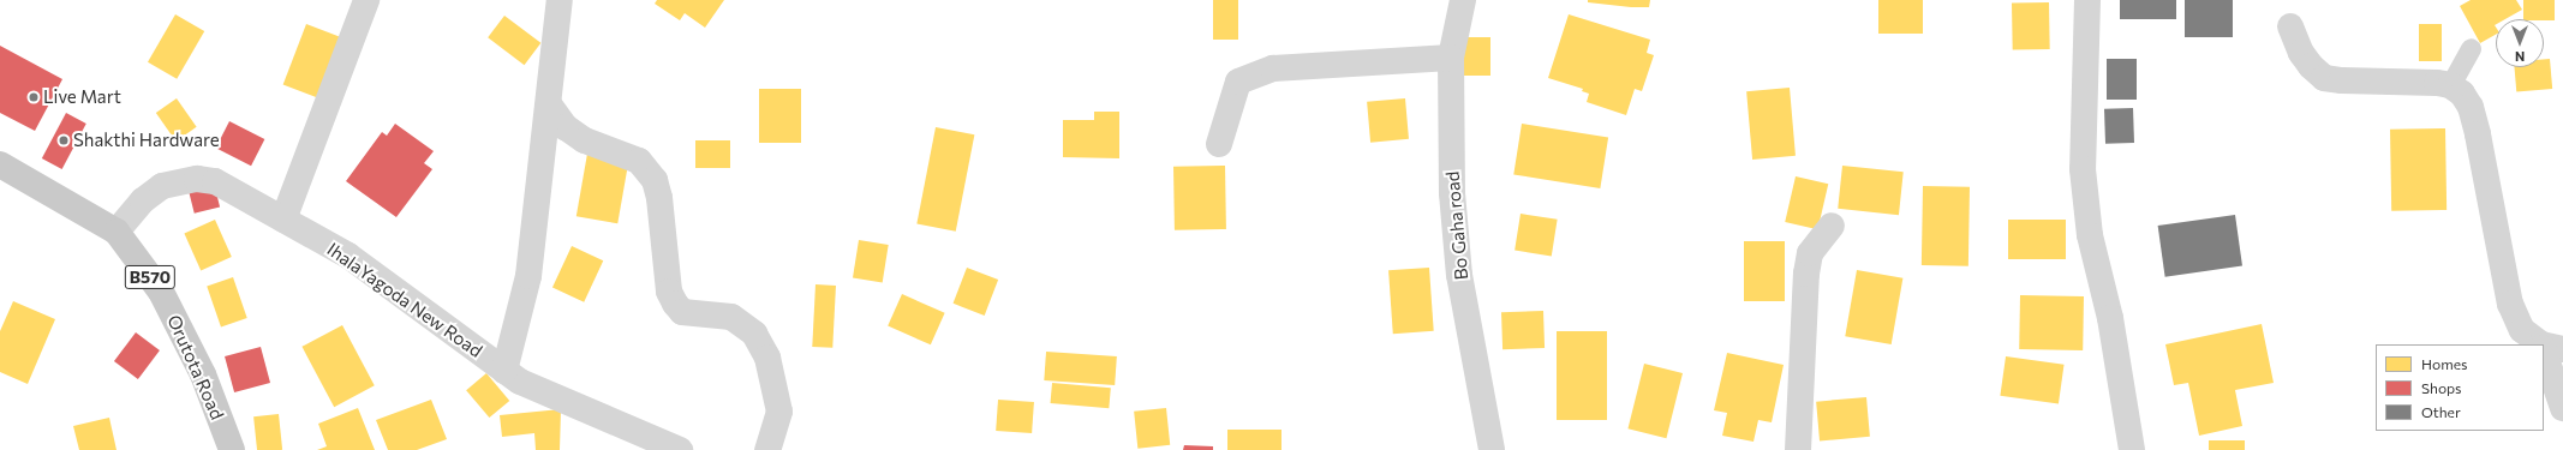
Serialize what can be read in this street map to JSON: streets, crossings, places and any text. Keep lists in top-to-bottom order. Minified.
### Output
{"streets":{"main road":["B570","Orutota Road"],"street":["Bo Gaha road","IhalaYagoda New Road"]},"crossings":[["IhalaYagoda New Road","Orutota Road"]],"places":["Live Mart","Shakthi Hardware"],"legend":["Homes","Shops","Other"],"north":"bottom"}
